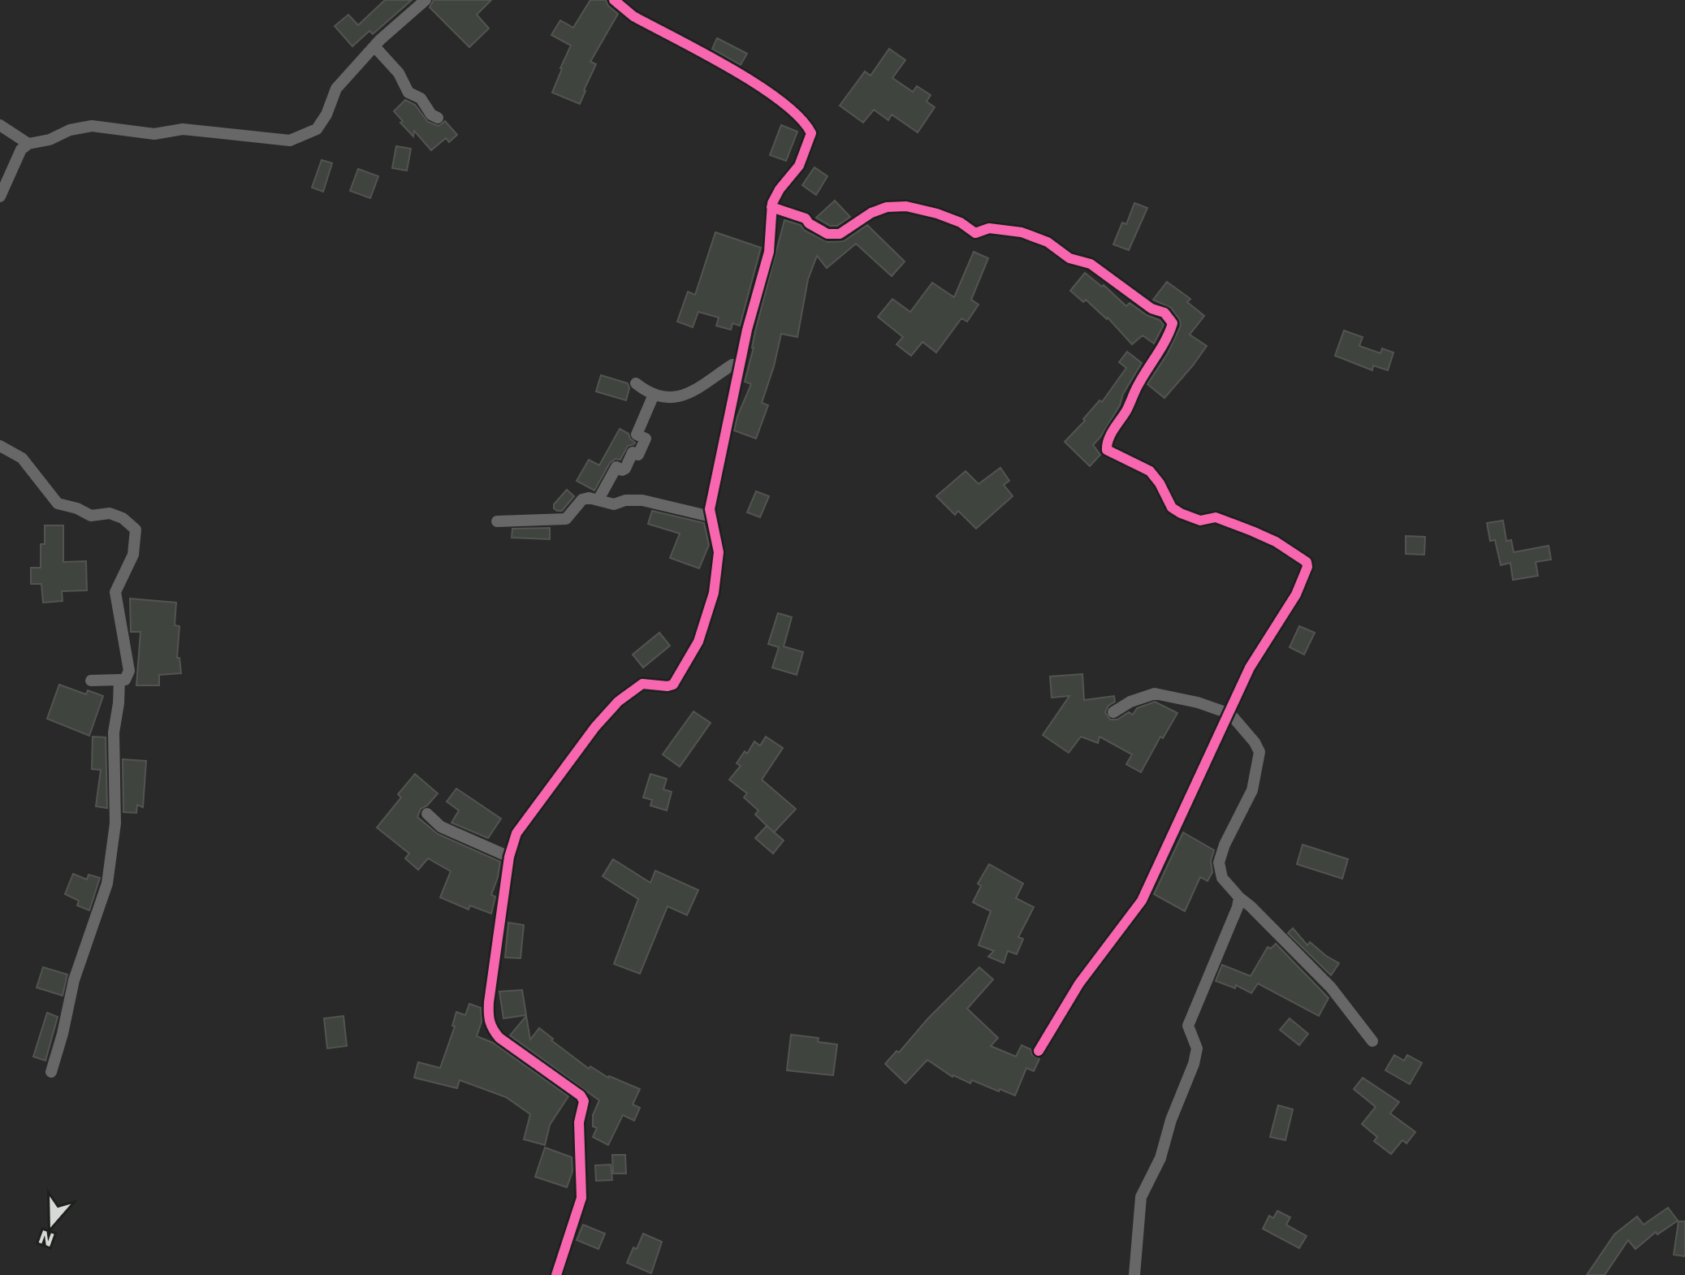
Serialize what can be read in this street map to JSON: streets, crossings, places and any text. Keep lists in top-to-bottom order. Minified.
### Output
{"north":"bottom"}
